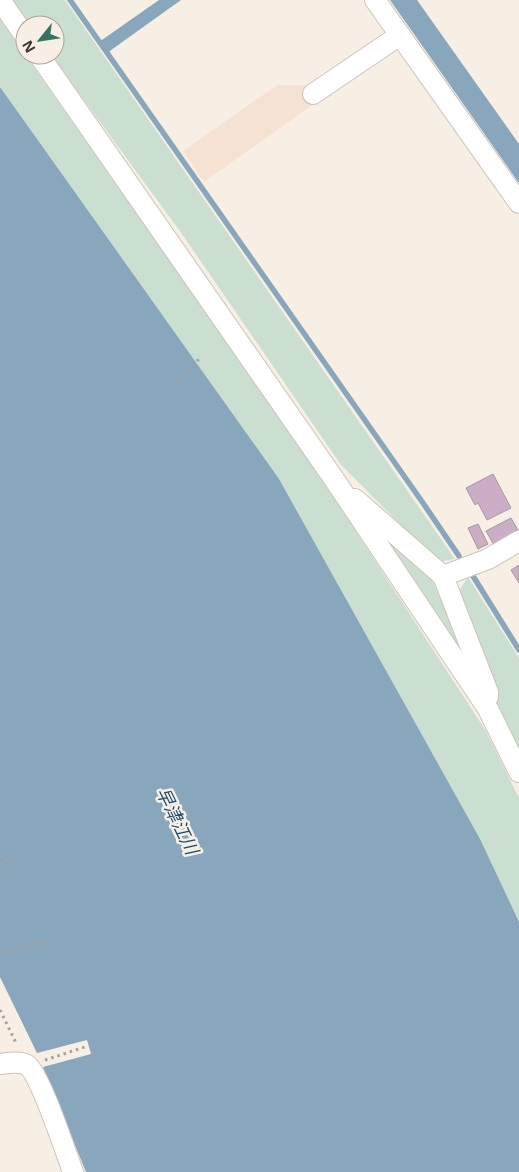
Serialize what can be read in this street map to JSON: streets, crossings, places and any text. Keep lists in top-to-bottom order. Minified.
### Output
{"water":["早津江川"],"north":"bottom left"}
